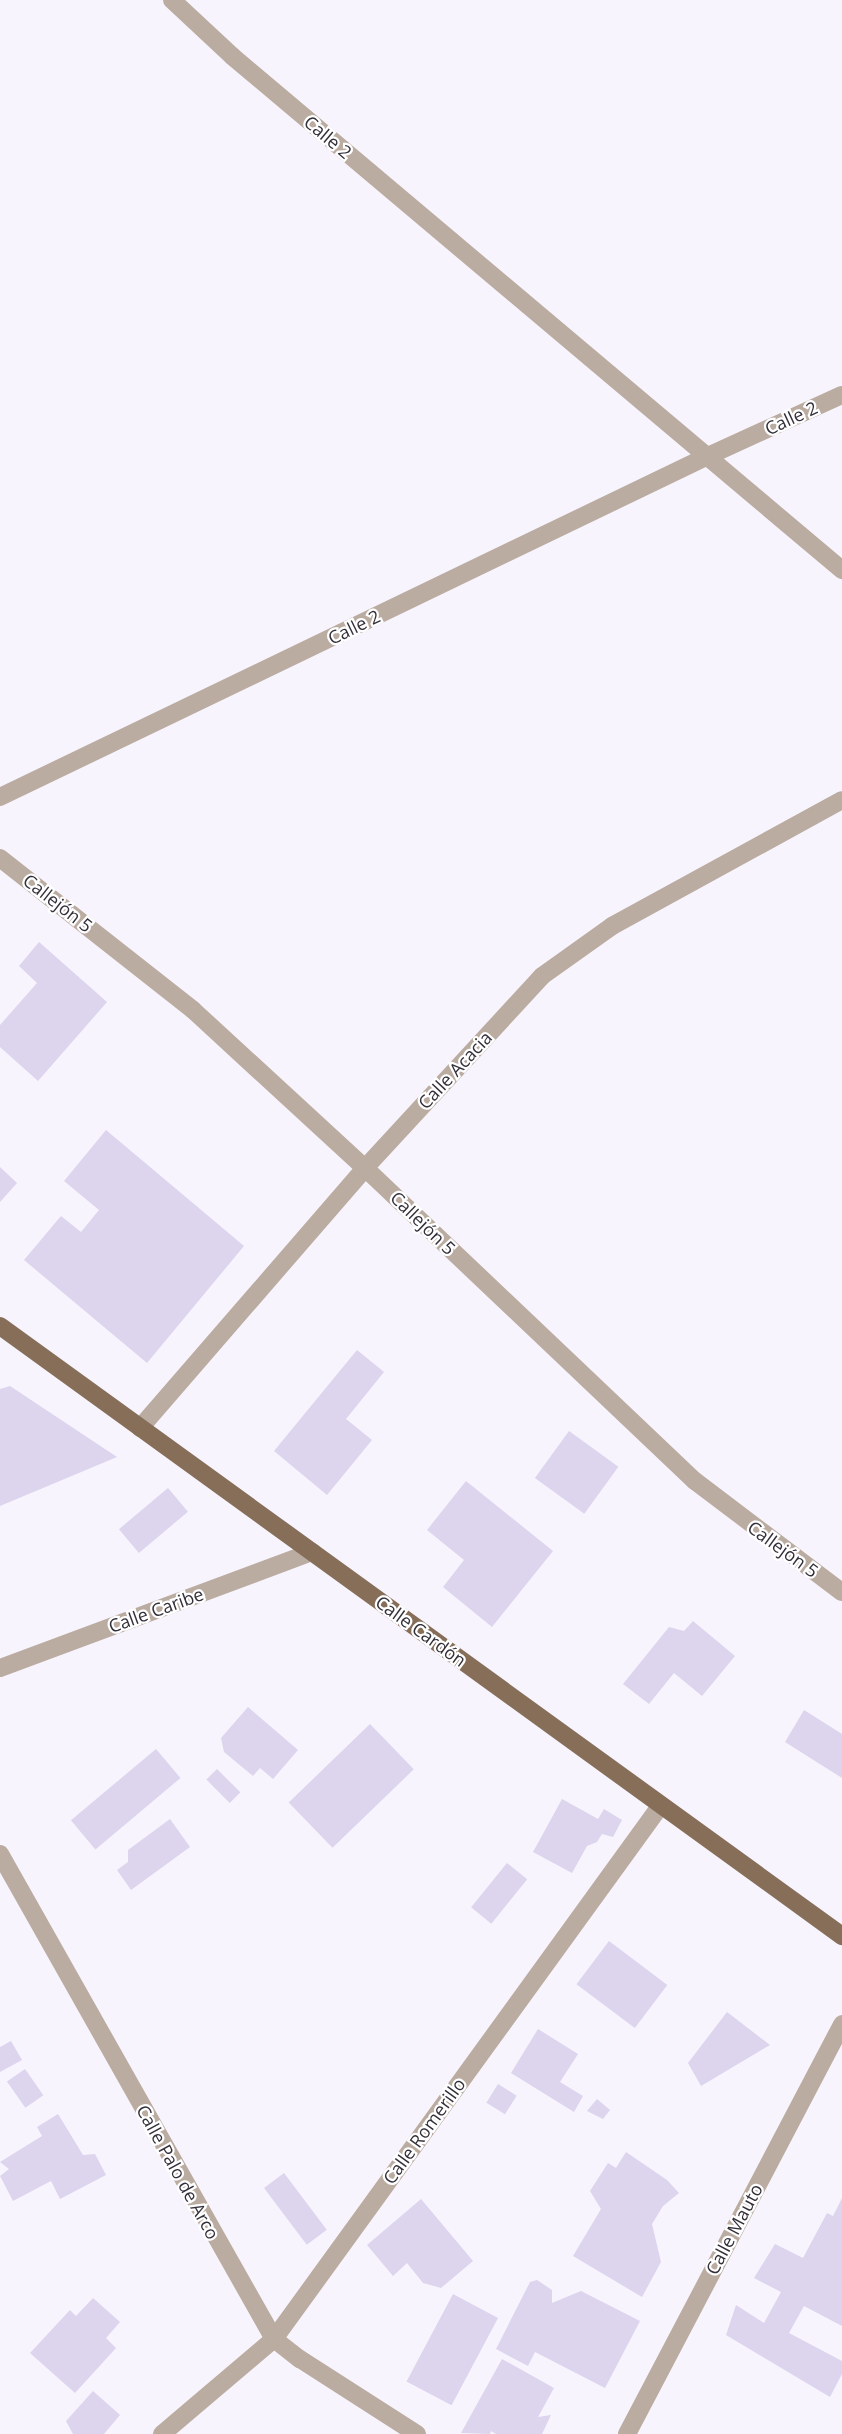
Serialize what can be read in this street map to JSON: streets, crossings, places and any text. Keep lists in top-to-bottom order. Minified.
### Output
{"streets":{"main road":["Calle Cardón"],"street":["Calle 2","Callejón 5","Calle Acacia","Calle Caribe","Calle Romerillo","Calle Palo de Arco","Calle Mauto"]},"crossings":[["Callejón 5","Calle Acacia"],["Calle Acacia","Calle Cardón"],["Calle Caribe","Calle Cardón"],["Calle Cardón","Calle Romerillo"],["Calle Romerillo","Calle Palo de Arco"]]}
